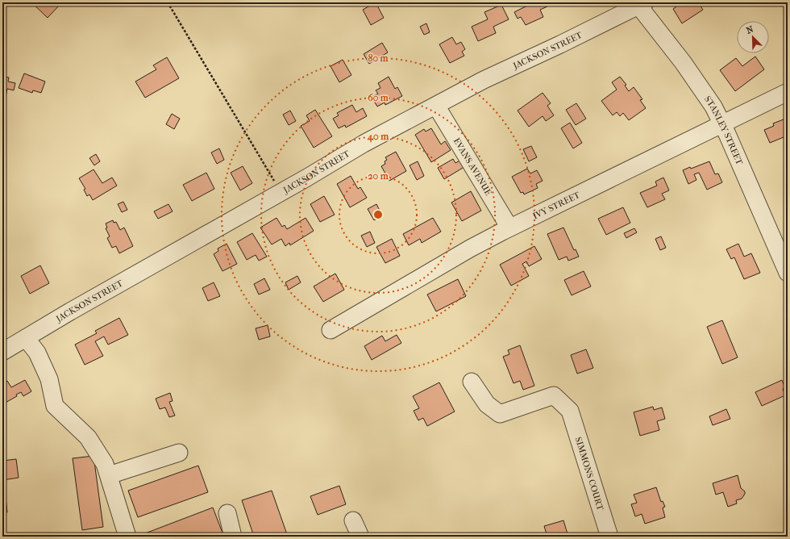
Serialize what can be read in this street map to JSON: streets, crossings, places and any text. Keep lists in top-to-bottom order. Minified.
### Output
{"streets":{"street":["JACKSON STREET","STANLEY STREET","EVANS AVENUE","IVY STREET","SIMMONS COURT"]},"crossings":[["JACKSON STREET","STANLEY STREET"],["JACKSON STREET","EVANS AVENUE"],["STANLEY STREET","IVY STREET"],["EVANS AVENUE","IVY STREET"]],"north":"top left","rings":["80 m","60 m","40 m","20 m"]}
